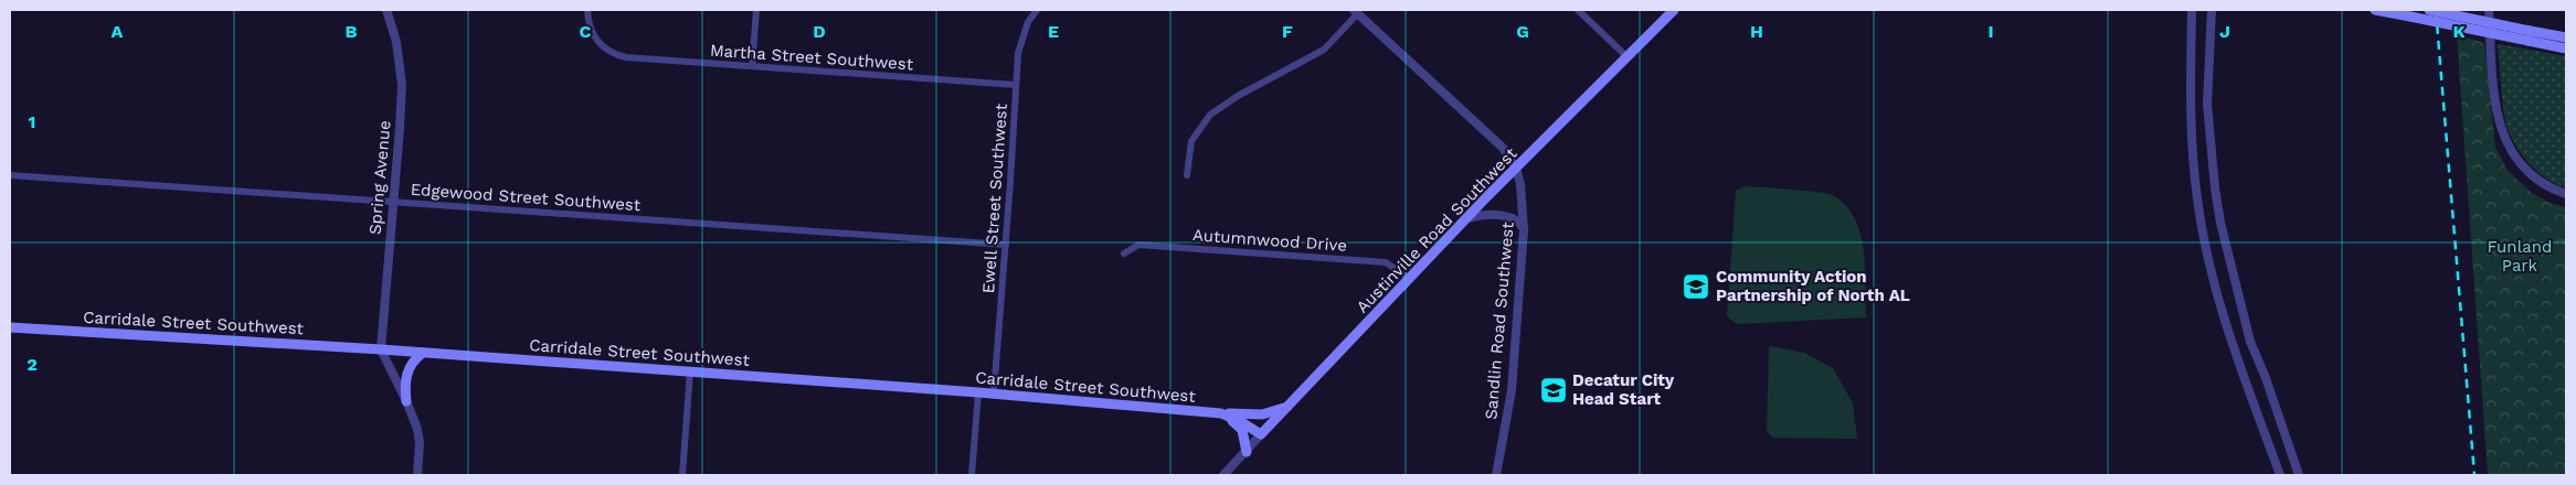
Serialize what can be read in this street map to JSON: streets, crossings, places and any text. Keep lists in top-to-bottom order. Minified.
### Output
{"streets":{"main road":["Austinville Road Southwest","Carridale Street Southwest"],"street":["Martha Street Southwest","Spring Avenue","Edgewood Street Southwest","Ewell Street Southwest","Autumnwood Drive","Sandlin Road Southwest"]},"crossings":[["Martha Street Southwest","Ewell Street Southwest"],["Spring Avenue","Edgewood Street Southwest"],["Spring Avenue","Carridale Street Southwest"],["Edgewood Street Southwest","Ewell Street Southwest"],["Ewell Street Southwest","Carridale Street Southwest"],["Austinville Road Southwest","Autumnwood Drive"],["Austinville Road Southwest","Sandlin Road Southwest"],["Austinville Road Southwest","Carridale Street Southwest"]],"parks":["Funland Park"],"places":{"school or university":["Community Action Partnership of North AL","Decatur City Head Start"]},"grid":{"columns":["A","B","C","D","E","F","G","H","I","J","K"],"rows":["1","2"]}}
